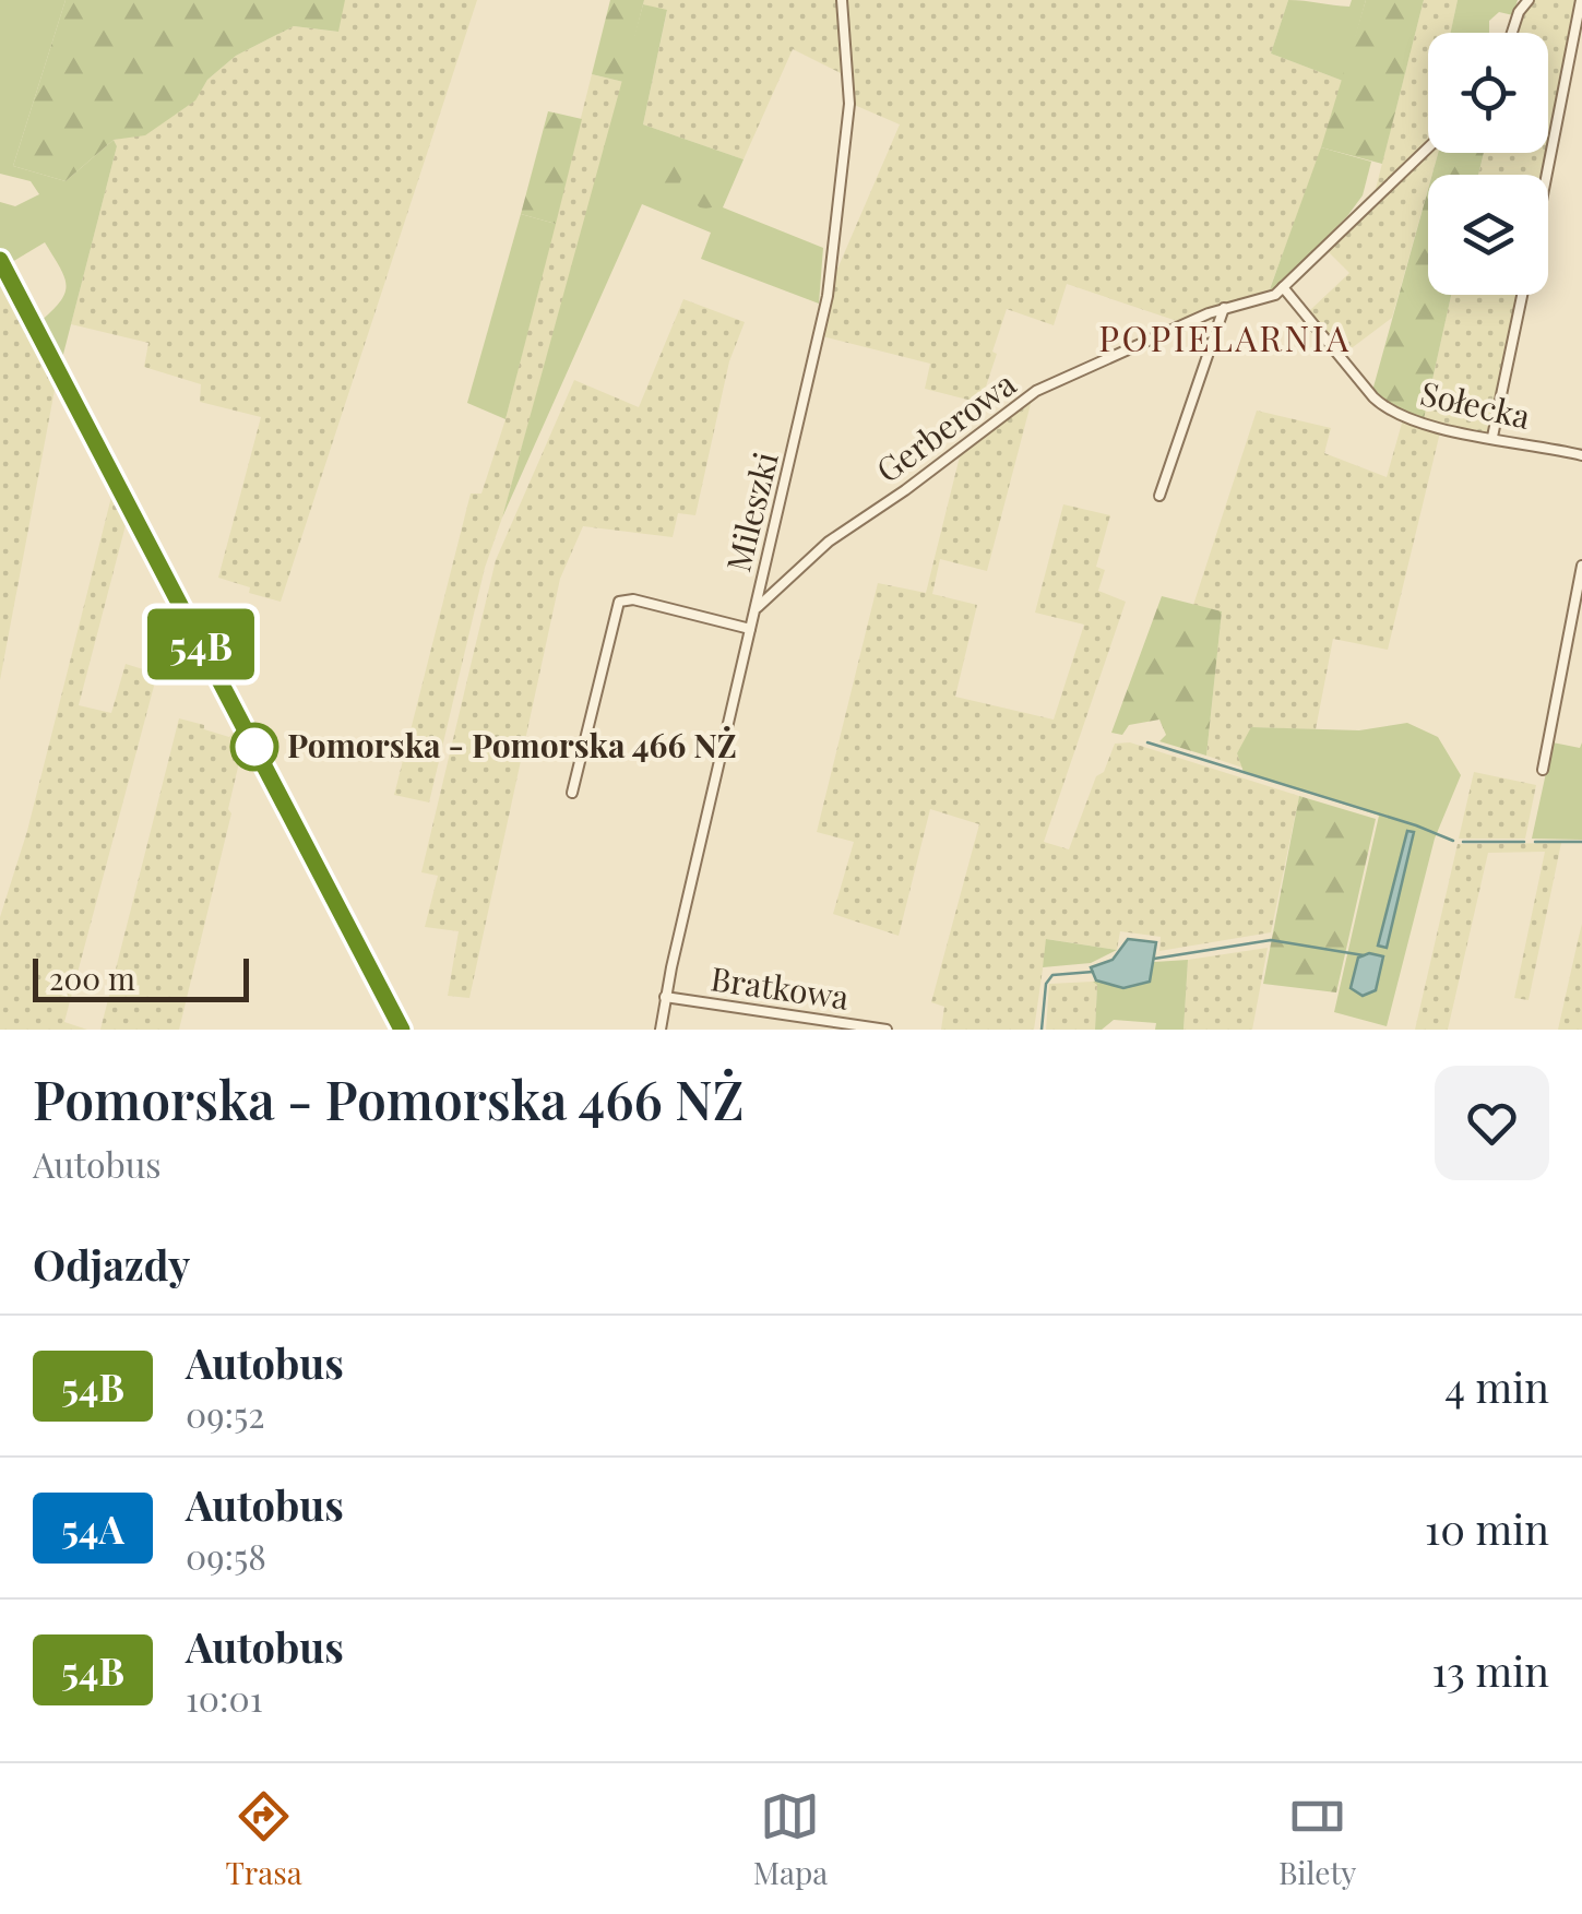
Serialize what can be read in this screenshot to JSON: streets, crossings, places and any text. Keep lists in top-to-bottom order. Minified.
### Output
{"streets":{"street":["Sołecka","Gerberowa","Mileszki","Bratkowa"]},"crossings":[["Sołecka","Gerberowa"],["Gerberowa","Mileszki"],["Mileszki","Bratkowa"]],"districts":["POPIELARNIA"],"places":["Pomorska - Pomorska 466 NŻ"],"lines":["bus line 54B"],"scale_bar":"200 m","page":{"on_map":"54B","scale":"200 m","heading":[["Pomorska - Pomorska 466 NŻ","Autobus"],"Odjazdy"],"list":[{"mark":"54B","name":"Autobus","note":"09:52","value":"4 min"},{"mark":"54A","name":"Autobus","note":"09:58","value":"10 min"},{"mark":"54B","name":"Autobus","note":"10:01","value":"13 min"}],"tabs":["Trasa","Mapa","Bilety"]}}
